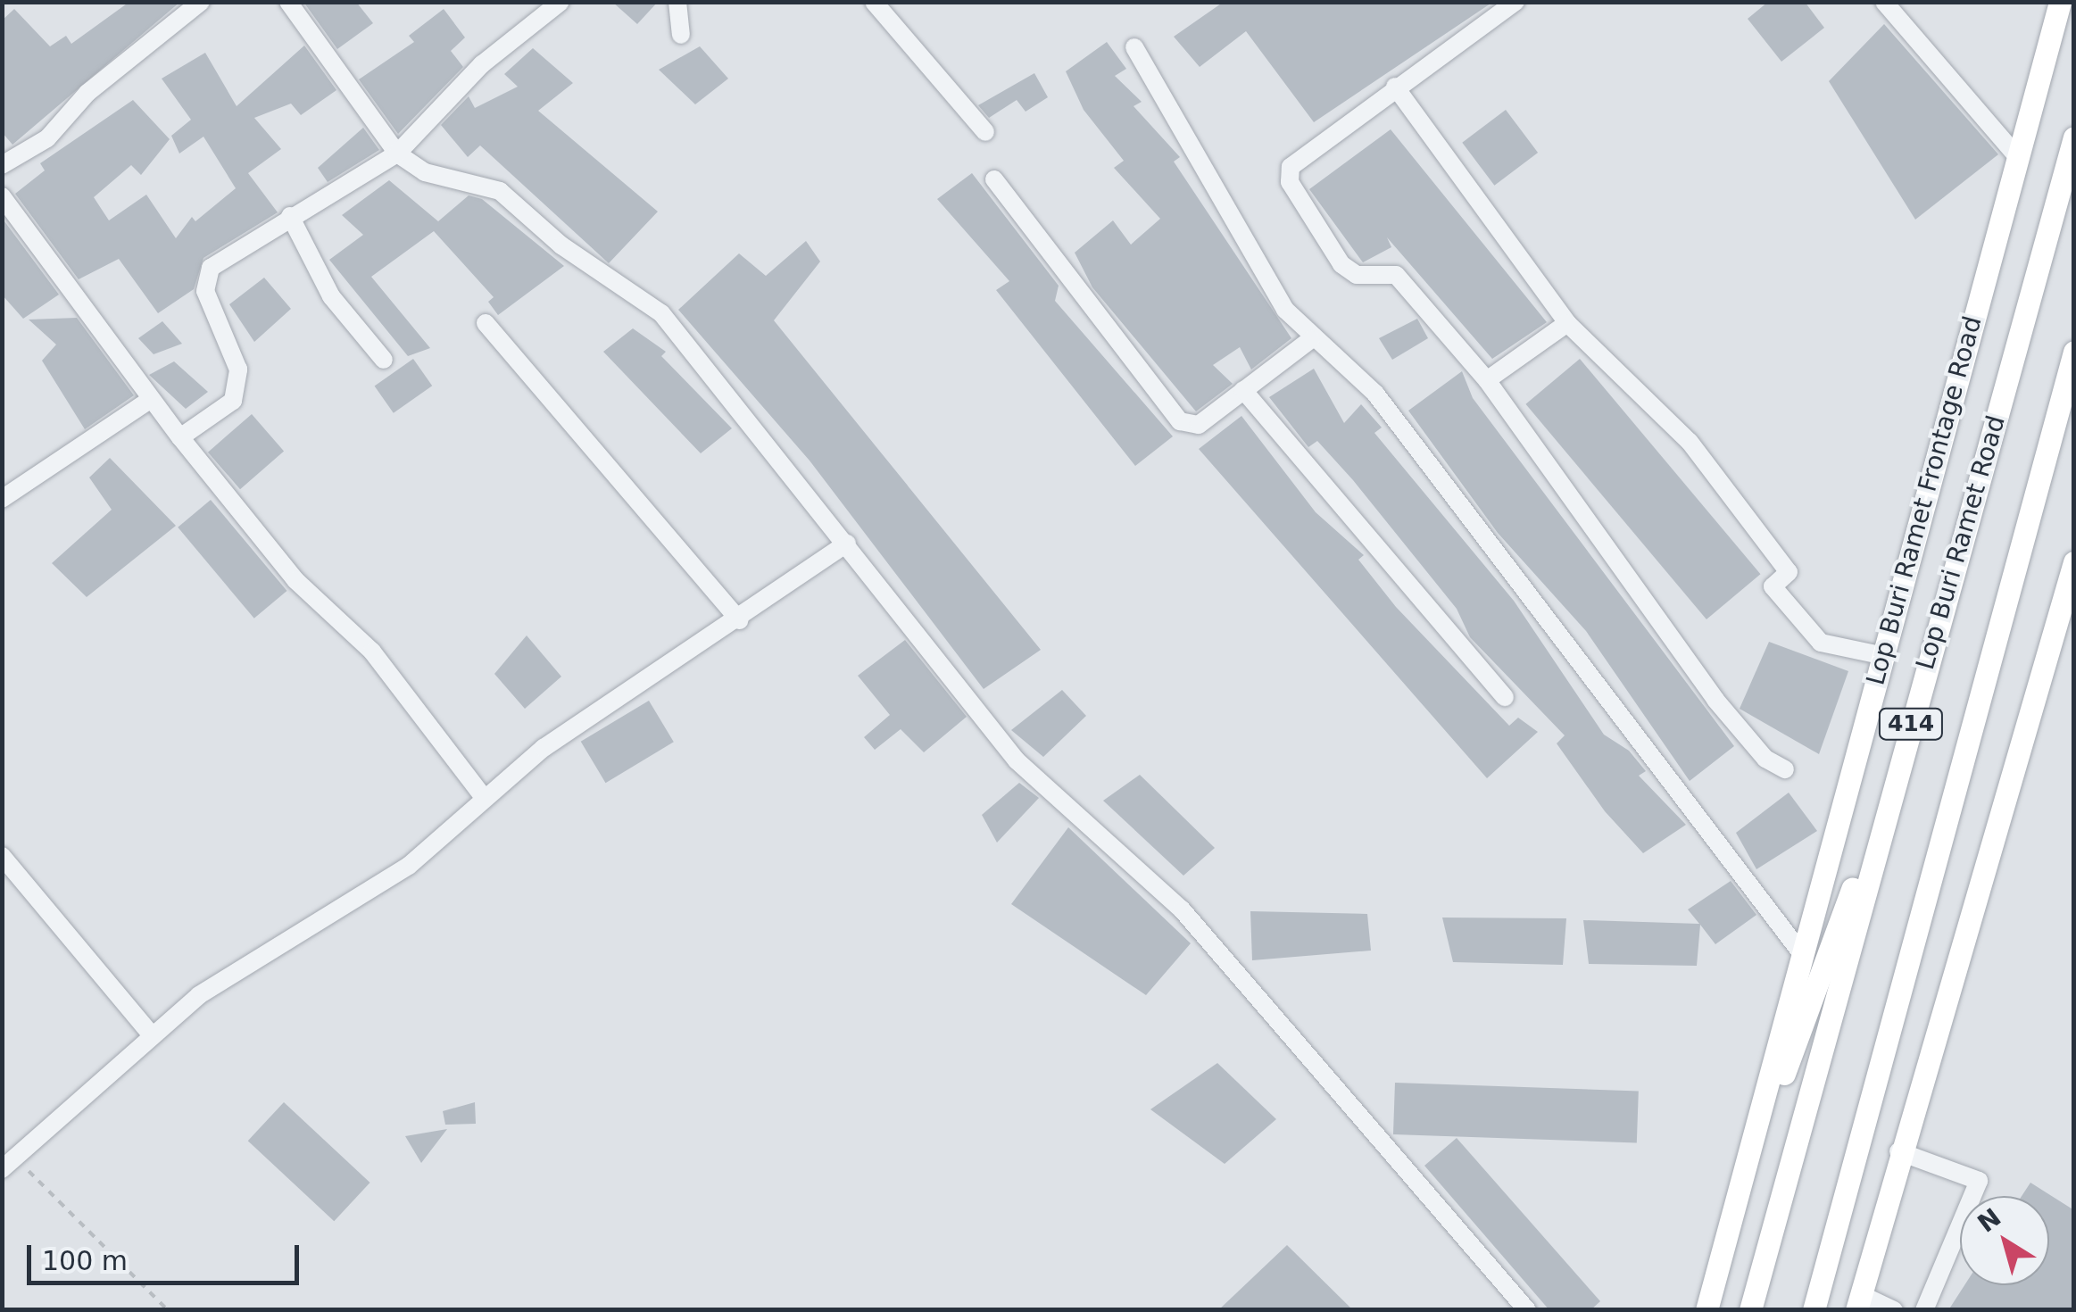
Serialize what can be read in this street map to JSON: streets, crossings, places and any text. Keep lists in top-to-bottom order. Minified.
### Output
{"streets":{"main road":["Lop Buri Ramet Frontage Road","Lop Buri Ramet Road","414"]},"scale_bar":"100 m","north":"top left"}
